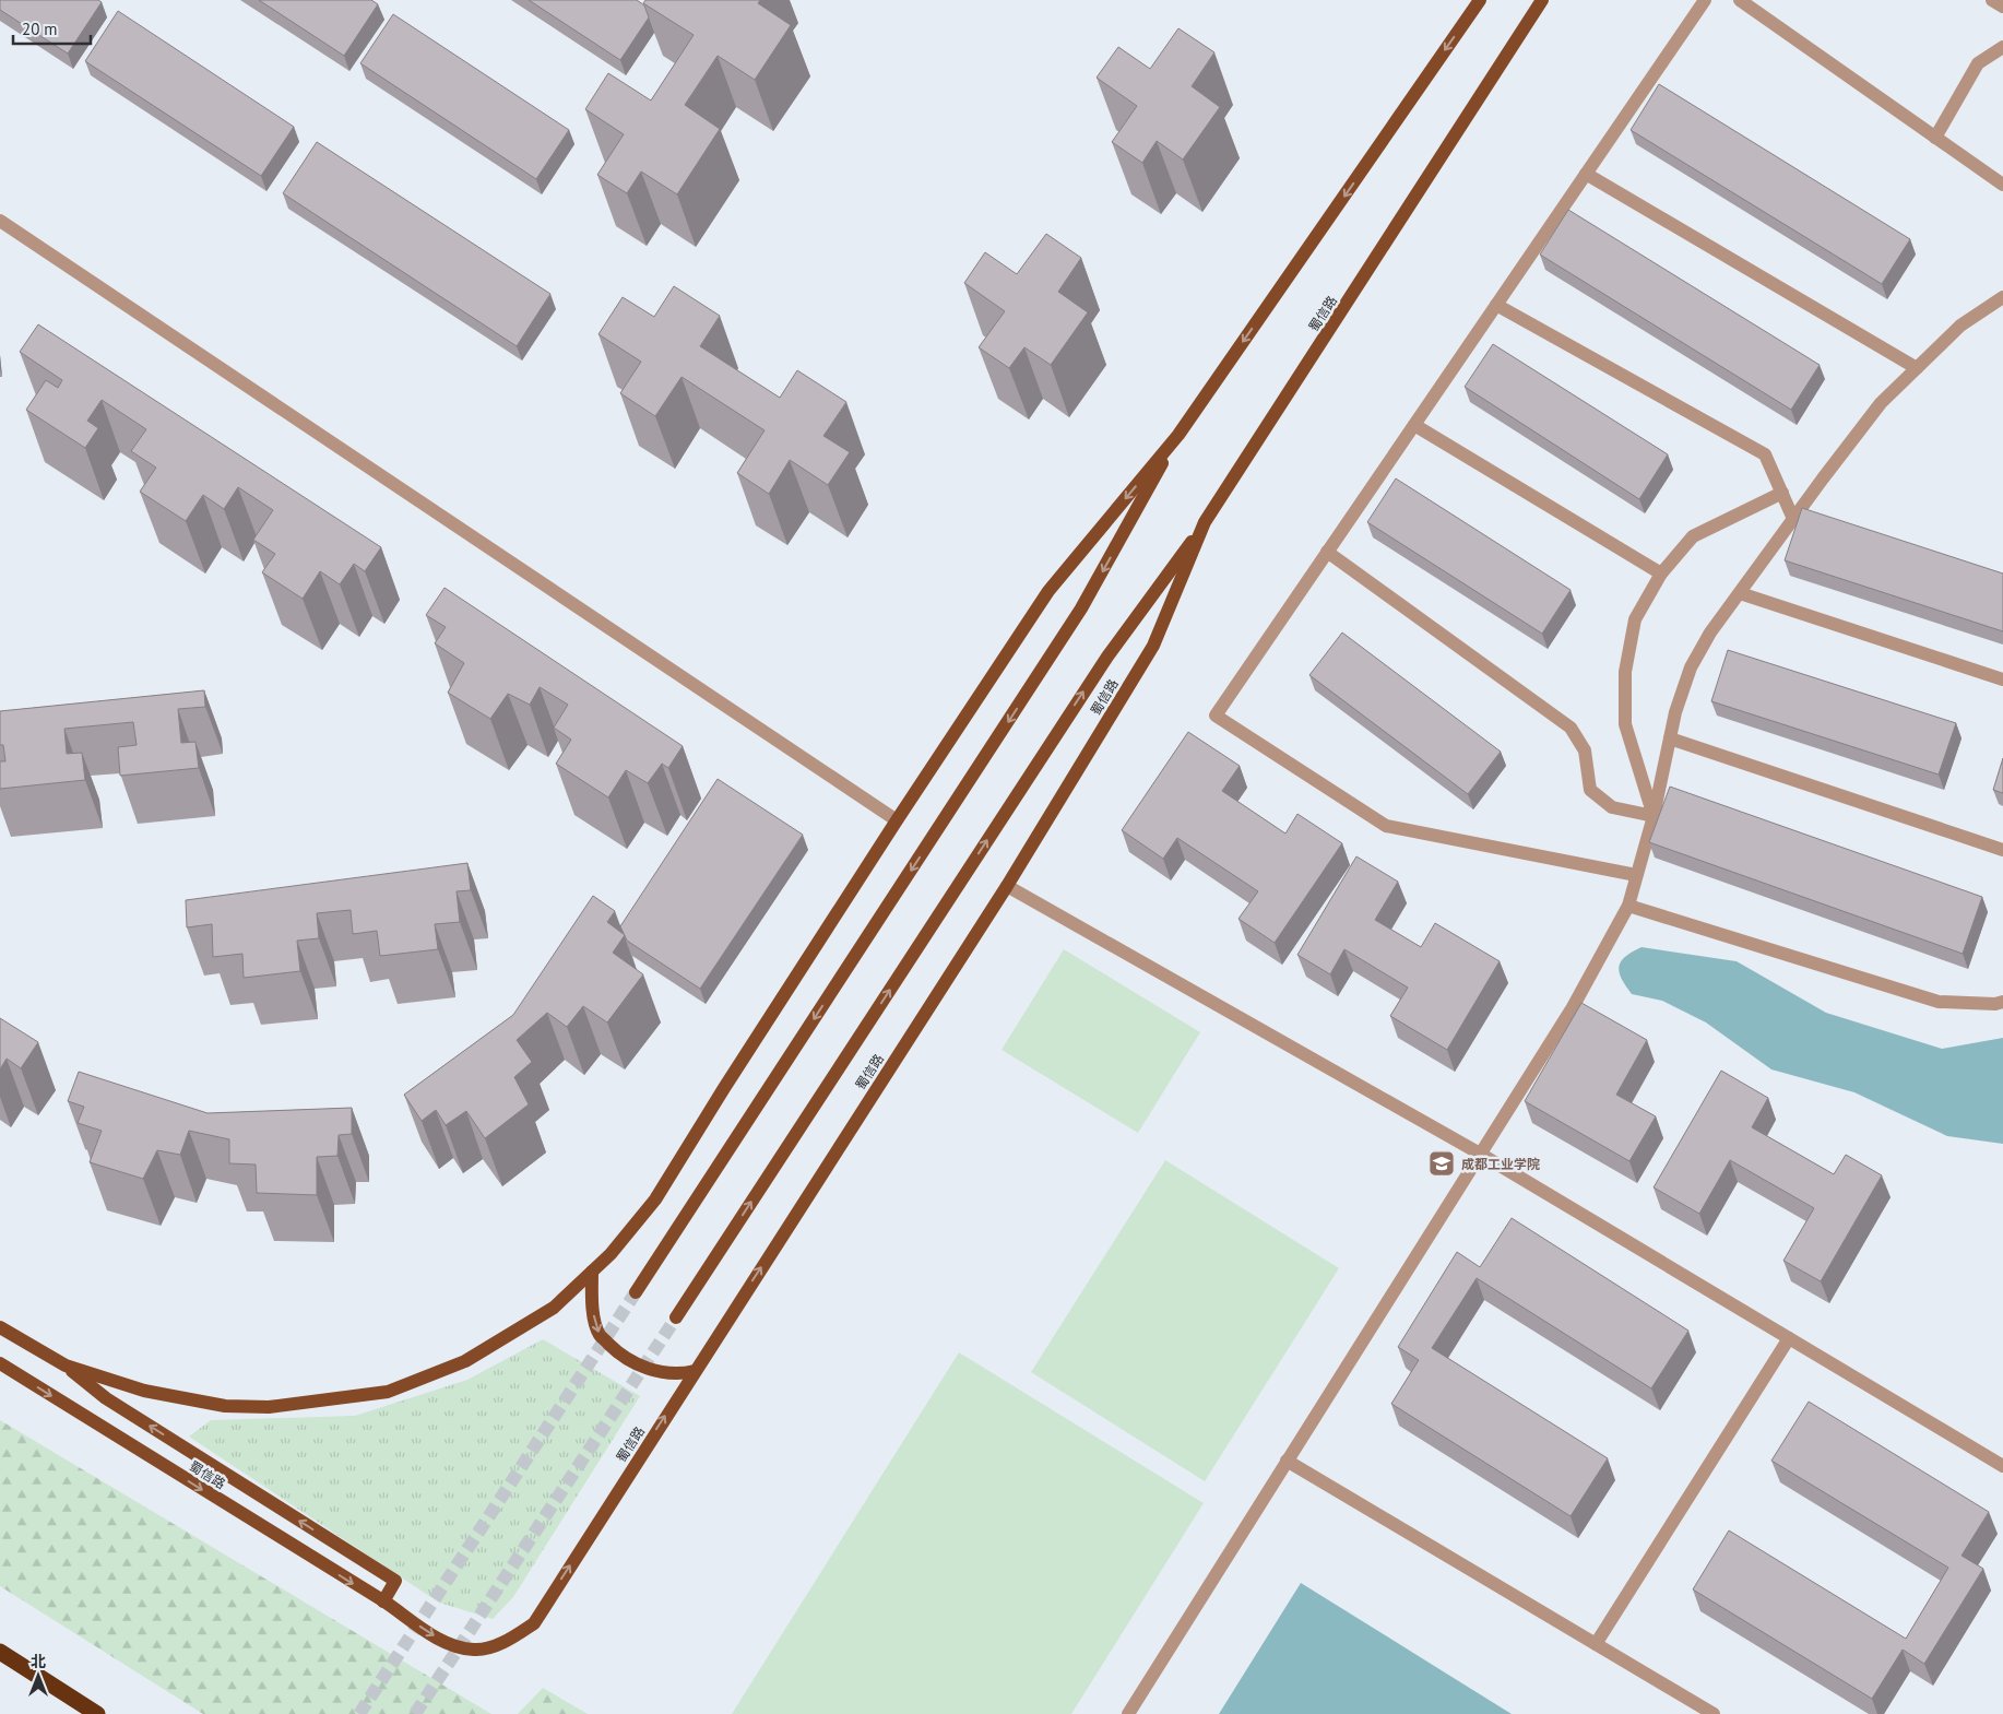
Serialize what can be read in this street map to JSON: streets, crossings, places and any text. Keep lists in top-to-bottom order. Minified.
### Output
{"streets":{"main road":["蜀信路"]},"places":{"school or university":["成都工业学院"]},"scale_bar":"20 m","north":"top"}
